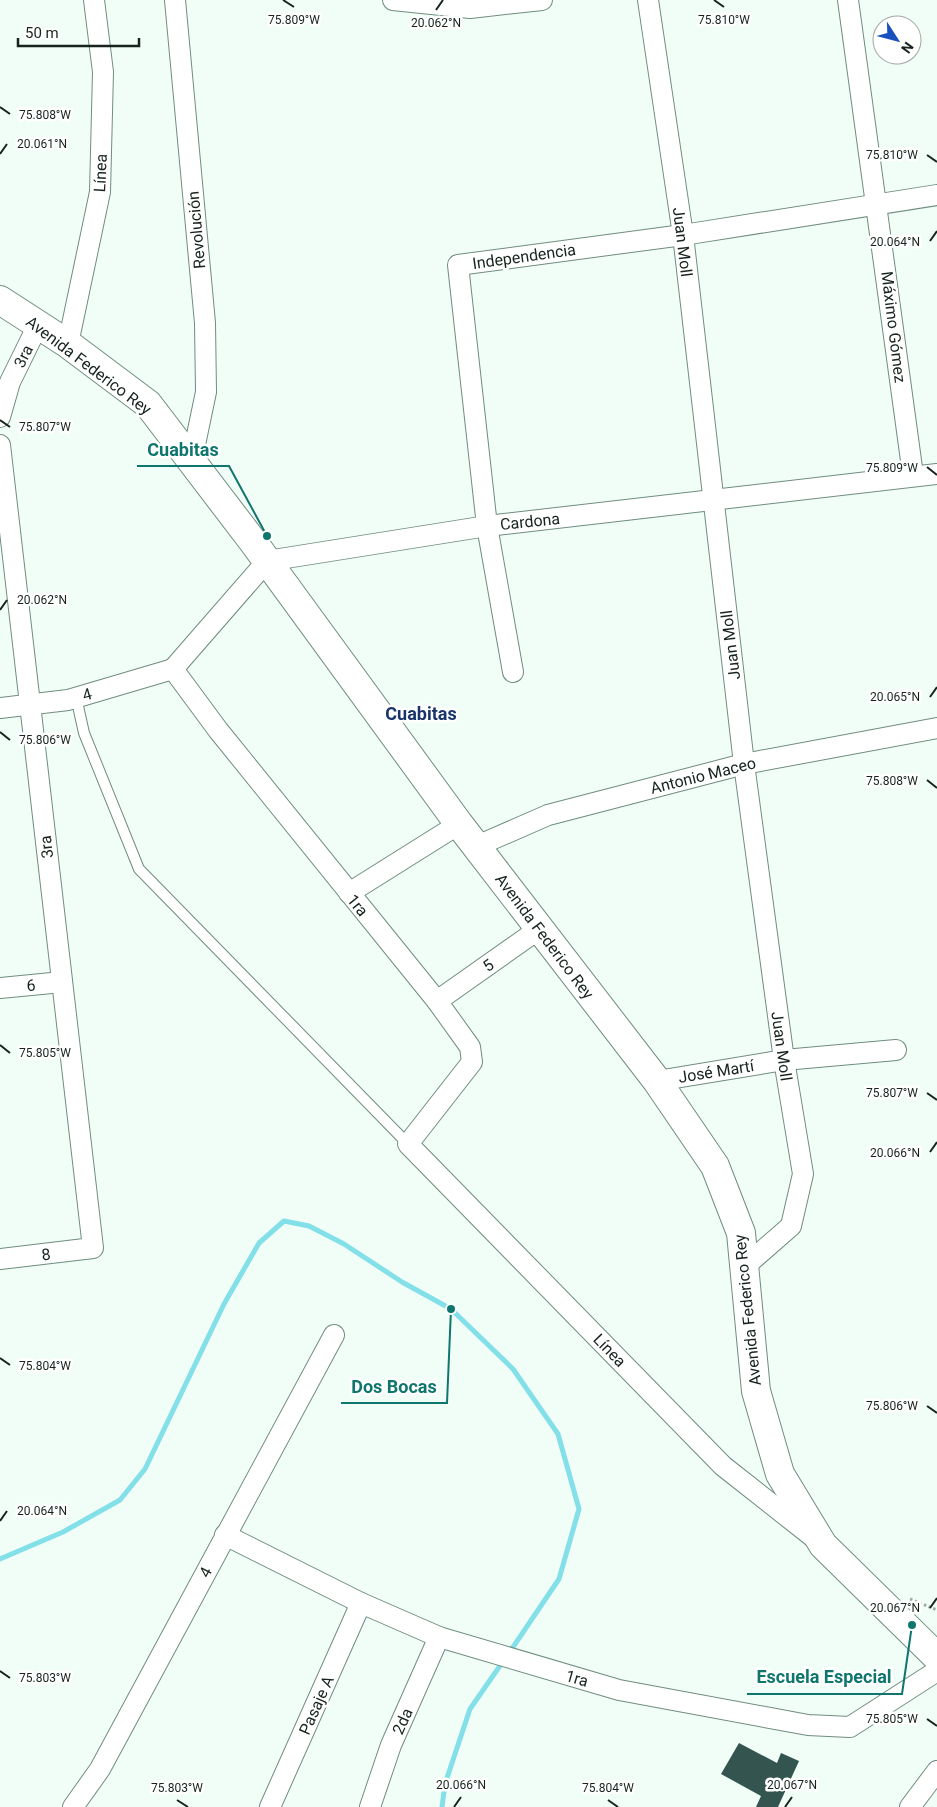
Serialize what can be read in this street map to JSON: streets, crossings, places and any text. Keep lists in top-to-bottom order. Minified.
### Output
{"streets":{"main road":["Avenida Federico Rey"],"street":["Línea","Revolución","Juan Moll","Independencia","Máximo Gómez","3ra","Cardona","4","Antonio Maceo","1ra","5","6","José Martí","8","Pasaje A","2da"]},"crossings":[["Línea","Avenida Federico Rey"],["Línea","1ra"],["Revolución","Avenida Federico Rey"],["Juan Moll","Independencia"],["Juan Moll","Avenida Federico Rey"],["Juan Moll","Cardona"],["Juan Moll","Antonio Maceo"],["Juan Moll","José Martí"],["Independencia","Máximo Gómez"],["Independencia","Cardona"],["Máximo Gómez","Cardona"],["3ra","Avenida Federico Rey"],["3ra","4"],["3ra","6"],["3ra","8"],["Avenida Federico Rey","Cardona"],["Avenida Federico Rey","Antonio Maceo"],["Avenida Federico Rey","5"],["Avenida Federico Rey","José Martí"],["4","1ra"],["1ra","5"],["1ra","Pasaje A"],["1ra","2da"]],"districts":["Cuabitas"],"places":["Cuabitas","Dos Bocas","Escuela Especial"],"scale_bar":"50 m","north":"bottom right","coordinates":["75.810°W","75.809°W","20.062°N","75.808°W","20.061°N","20.064°N","75.807°W","20.065°N","75.806°W","75.805°W","20.066°N","75.804°W","20.067°N","75.803°W"]}
